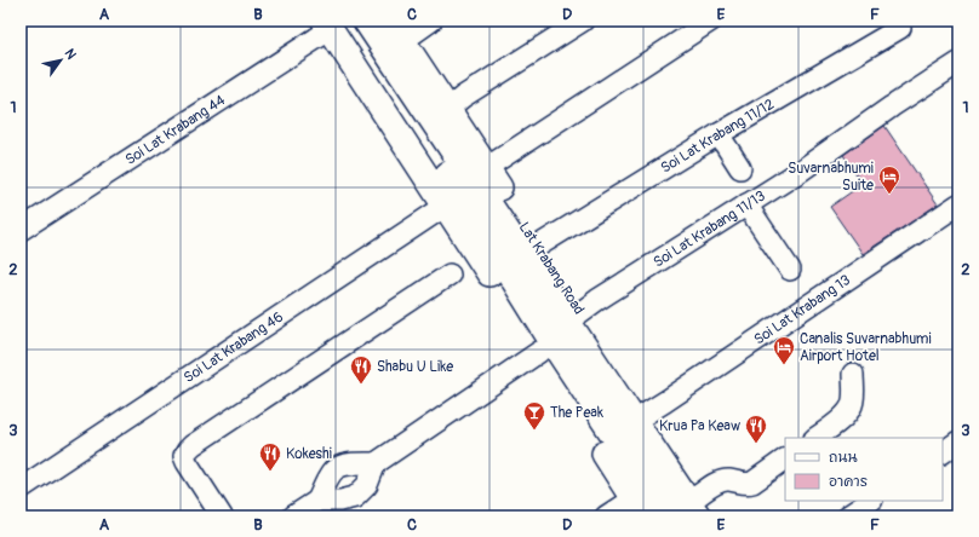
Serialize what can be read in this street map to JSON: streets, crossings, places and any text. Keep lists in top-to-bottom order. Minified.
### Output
{"streets":{"main road":["Lat Krabang Road"],"street":["Soi Lat Krabang 44","Soi Lat Krabang 11/12","Soi Lat Krabang 11/13","Soi Lat Krabang 13","Soi Lat Krabang 46"]},"crossings":[["Soi Lat Krabang 11/12","Lat Krabang Road"],["Soi Lat Krabang 11/13","Lat Krabang Road"],["Lat Krabang Road","Soi Lat Krabang 13"]],"places":{"hotel":["Suvarnabhumi Suite","Canalis Suvarnabhumi Airport Hotel"],"restaurant":["Shabu U Like","Krua Pa Keaw","Kokeshi"],"bar":["The Peak"]},"legend":["ถนน","อาคาร"],"north":"top right","grid":{"columns":["A","B","C","D","E","F"],"rows":["1","2","3"]}}
